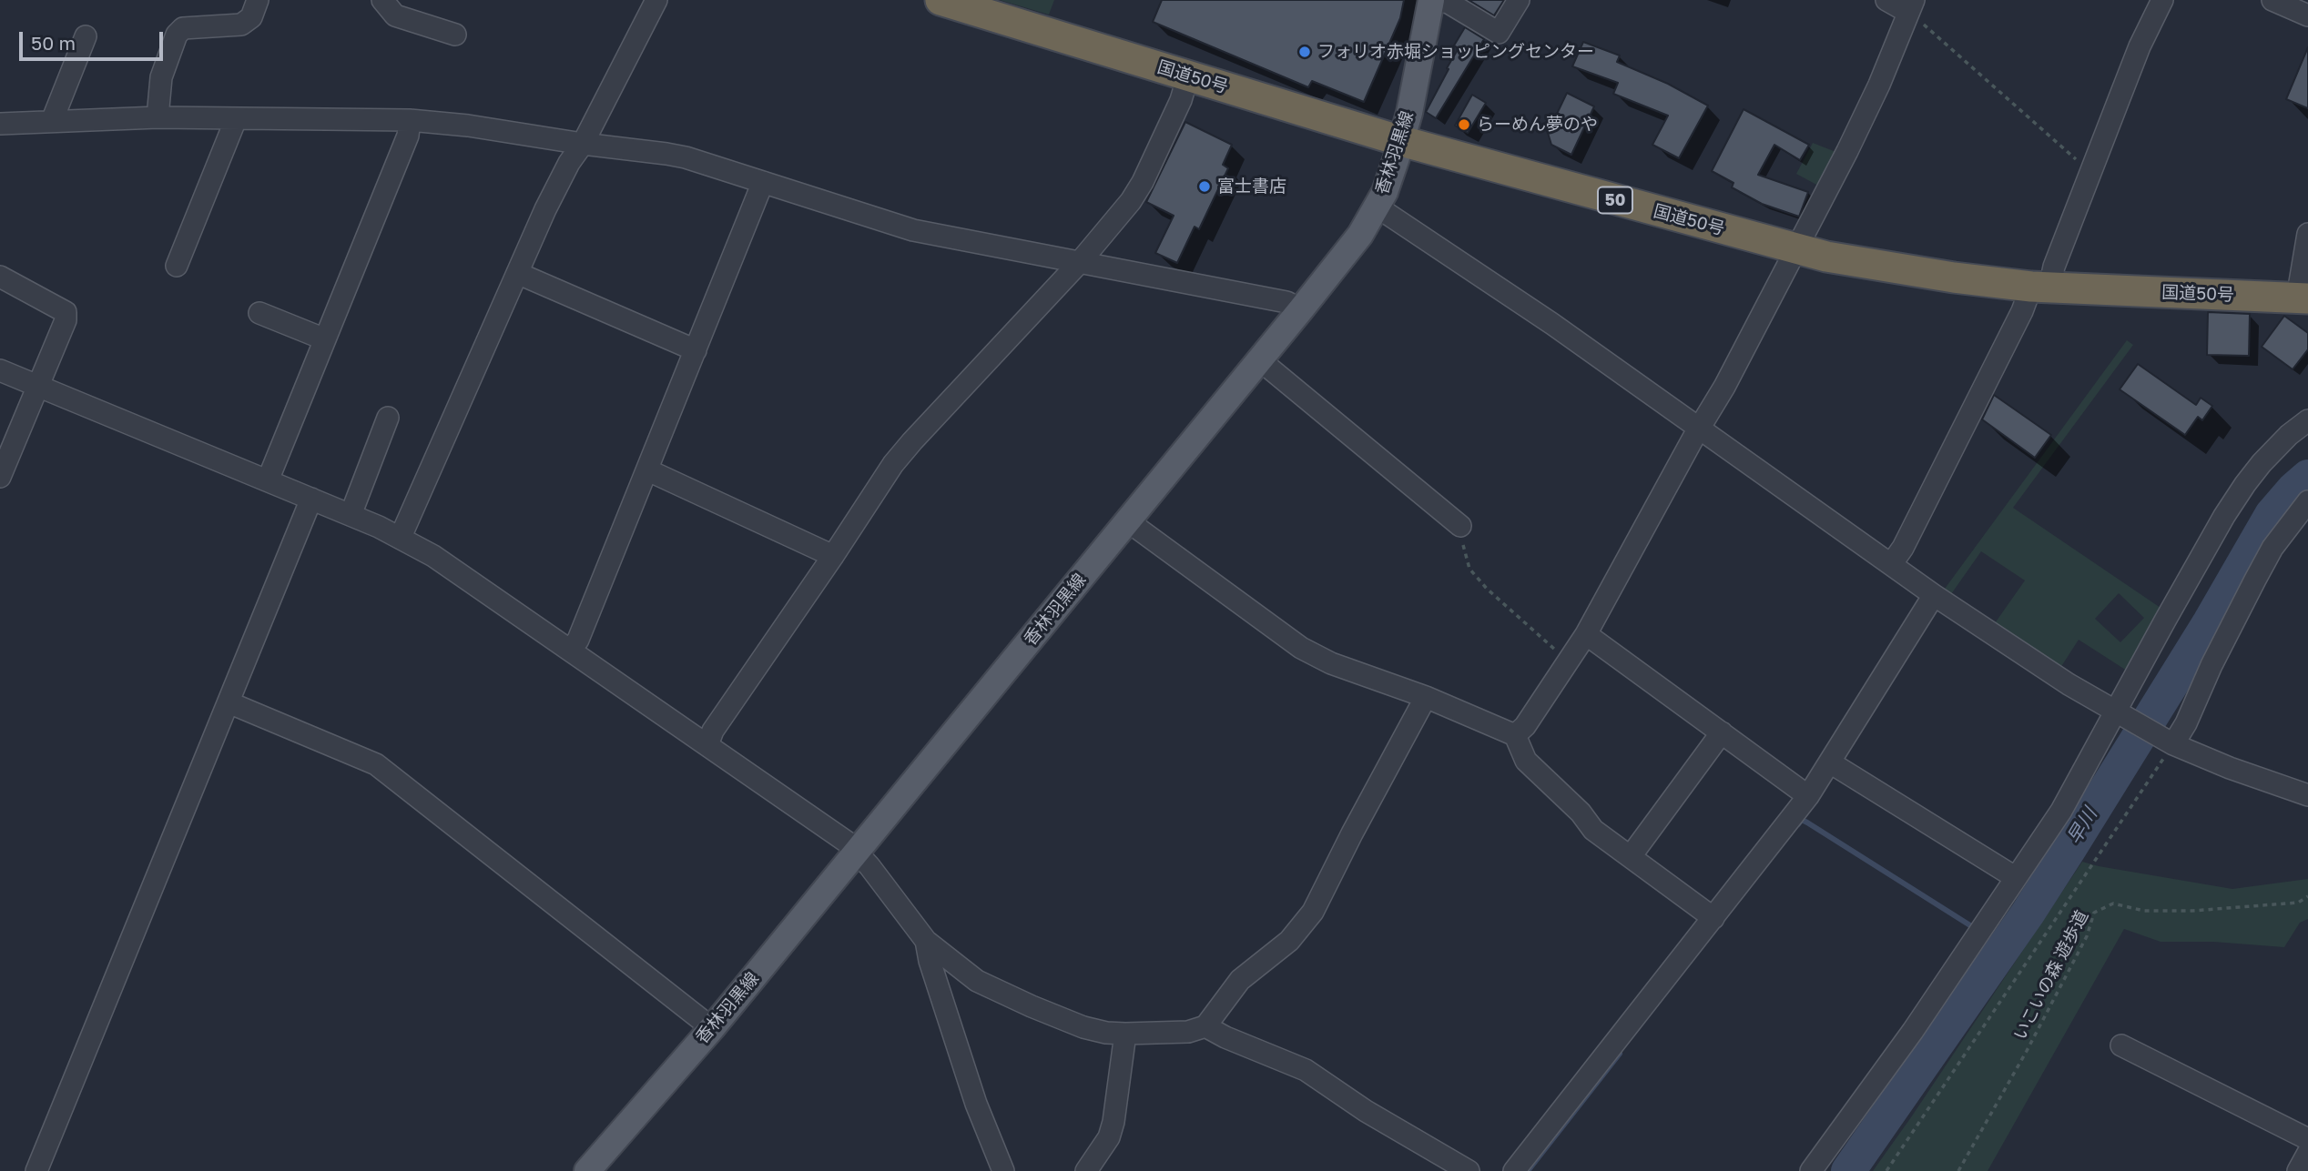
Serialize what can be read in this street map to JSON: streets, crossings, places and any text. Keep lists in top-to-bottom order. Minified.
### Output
{"streets":{"highway":["国道50号","50"],"main road":["香林羽黒線"],"path":["いこいの森 遊歩道"]},"crossings":[["国道50号","香林羽黒線"]],"water":["早川"],"places":["フォリオ赤堀ショッピングセンター","らーめん夢のや","富士書店"],"scale_bar":"50 m"}
